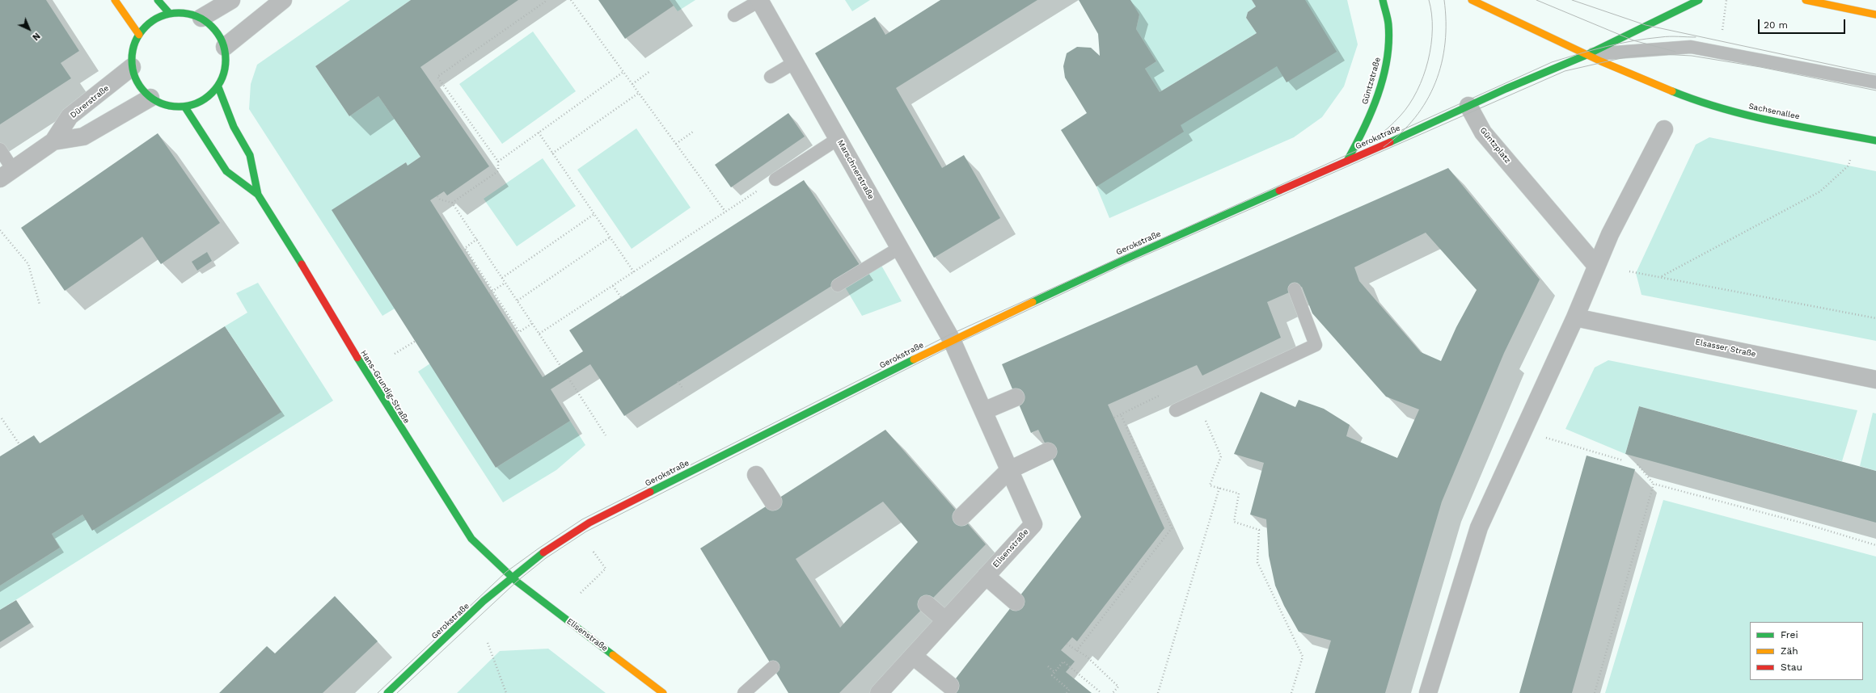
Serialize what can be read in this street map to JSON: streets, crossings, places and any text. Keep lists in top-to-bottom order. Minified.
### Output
{"streets":{"street":["Güntzstraße","Dürerstraße","Sachsenallee","Gerokstraße","Güntzplatz","Marschnerstraße","Elsasser Straße","Hans-Grundig-Straße","Elisenstraße"]},"crossings":[["Güntzstraße","Gerokstraße"],["Dürerstraße","Hans-Grundig-Straße"],["Gerokstraße","Güntzplatz"],["Gerokstraße","Marschnerstraße"],["Gerokstraße","Hans-Grundig-Straße"],["Gerokstraße","Elisenstraße"],["Marschnerstraße","Elisenstraße"],["Hans-Grundig-Straße","Elisenstraße"]],"legend":["Frei","Zäh","Stau"],"scale_bar":"20 m","north":"bottom right"}
